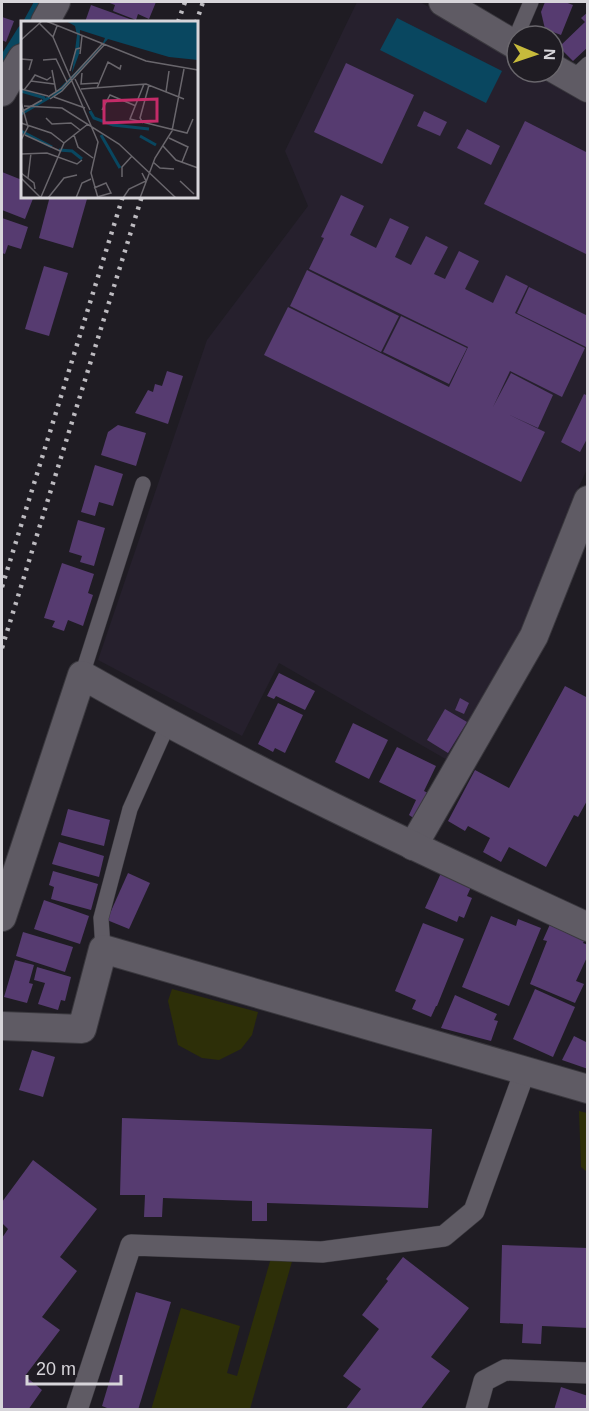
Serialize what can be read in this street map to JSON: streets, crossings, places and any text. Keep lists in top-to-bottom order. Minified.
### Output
{"scale_bar":"20 m","north":"right"}
